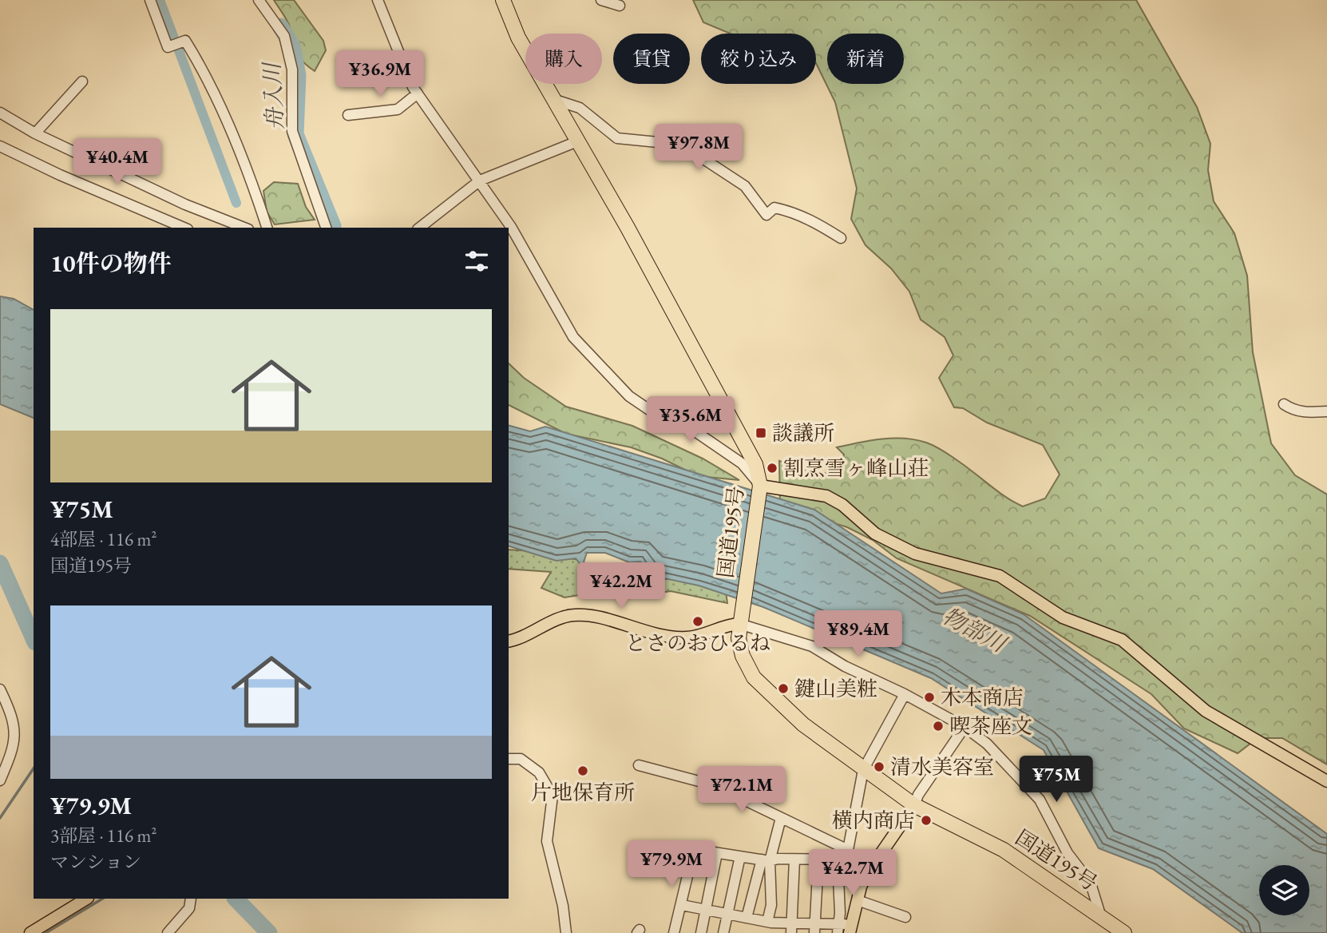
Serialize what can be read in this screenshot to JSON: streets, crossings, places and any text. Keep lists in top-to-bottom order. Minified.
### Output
{"streets":{"highway":["国道195号"]},"water":["舟入川","物部川"],"places":{"transit":["談議所"],"other":["割烹雪ヶ峰山荘","とさのおひるね","鍵山美粧","木本商店","喫茶座文","清水美容室","片地保育所","横内商店"]},"page":{"chip":["購入","賃貸","絞り込み","新着"],"price":["¥36.9M","¥97.8M","¥40.4M","¥35.6M","¥42.2M","¥89.4M","¥75M","¥72.1M","¥79.9M","¥42.7M"],"heading":"10件の物件","list":[{"name":"¥75M","note":"4部屋 · 116 m² · 国道195号"},{"name":"¥79.9M","note":"3部屋 · 116 m² · マンション"}]}}
